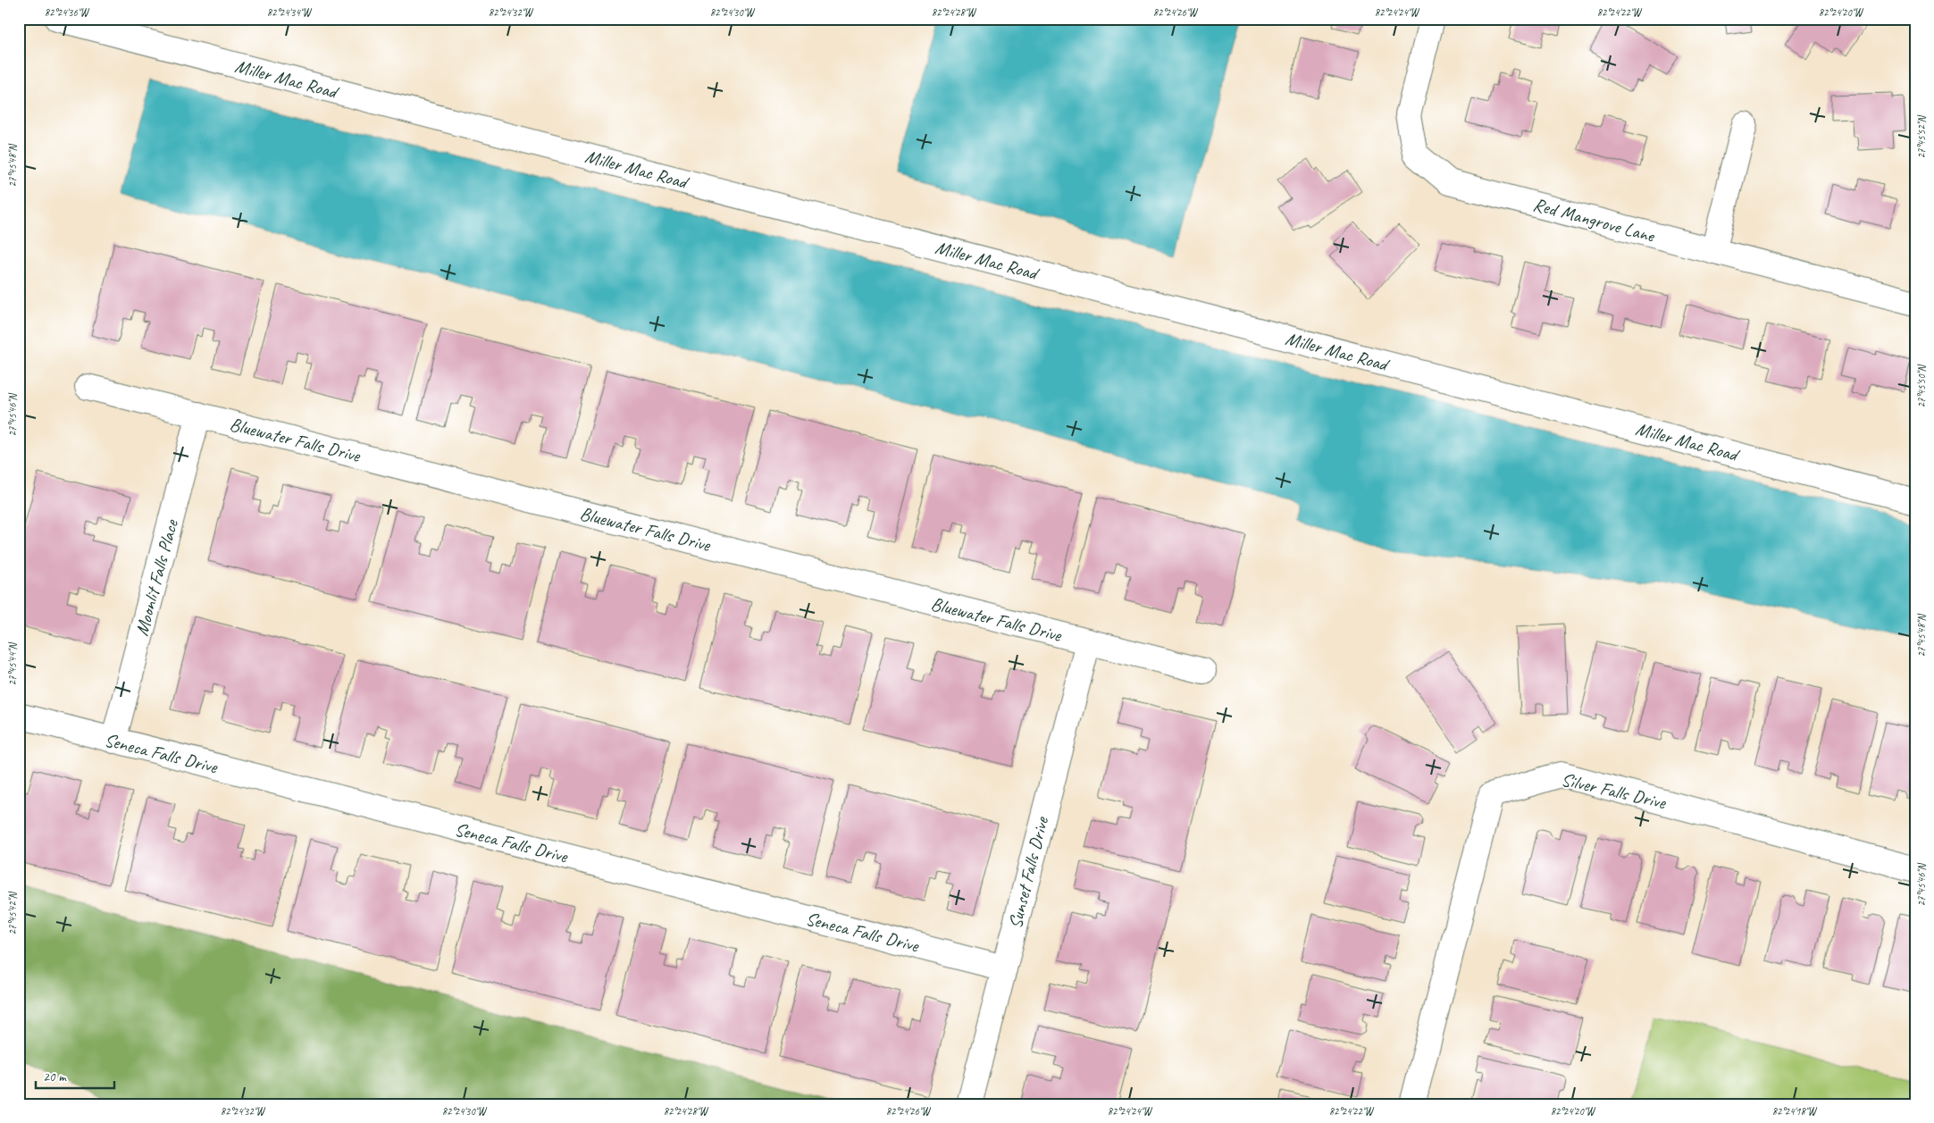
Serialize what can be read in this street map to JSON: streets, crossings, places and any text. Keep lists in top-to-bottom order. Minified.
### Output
{"streets":{"street":["Miller Mac Road","Red Mangrove Lane","Bluewater Falls Drive","Moonlit Falls Place","Seneca Falls Drive","Silver Falls Drive","Sunset Falls Drive"]},"crossings":[["Bluewater Falls Drive","Moonlit Falls Place"],["Bluewater Falls Drive","Sunset Falls Drive"],["Moonlit Falls Place","Seneca Falls Drive"],["Seneca Falls Drive","Sunset Falls Drive"]],"scale_bar":"20 m","coordinates":["82°24'36\"W","82°24'34\"W","82°24'32\"W","82°24'30\"W","82°24'28\"W","82°24'26\"W","82°24'24\"W","82°24'22\"W","82°24'20\"W","27°45'52\"N","27°45'48\"N","27°45'50\"N","27°45'46\"N","27°45'44\"N","27°45'42\"N","82°24'18\"W"]}
